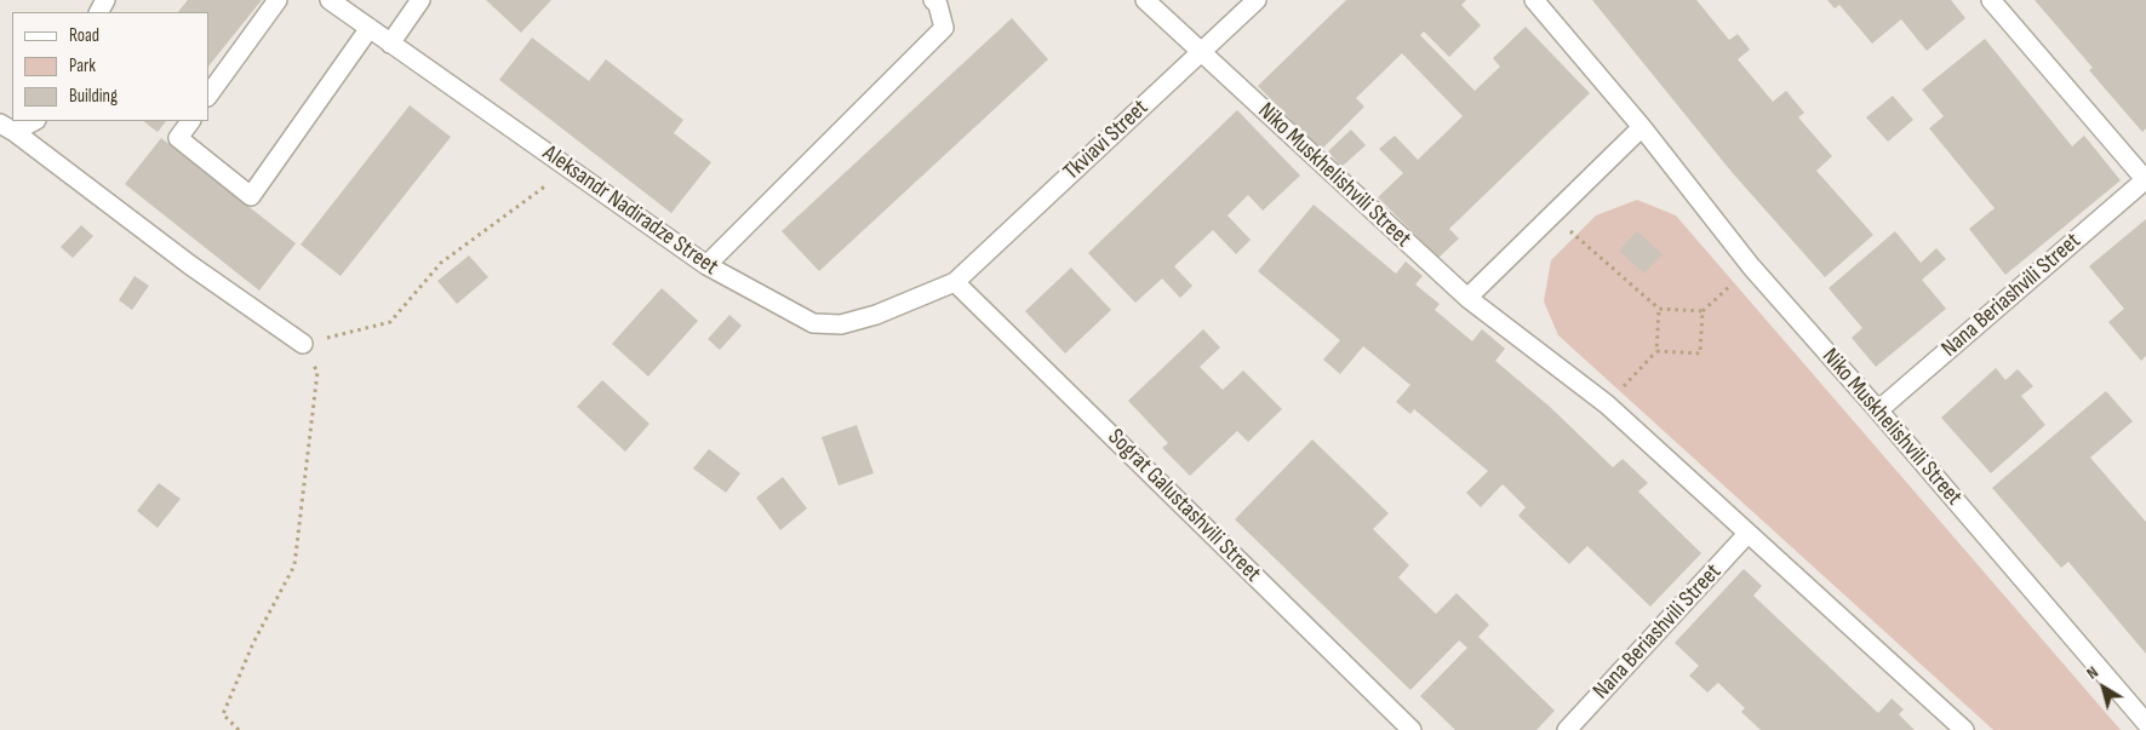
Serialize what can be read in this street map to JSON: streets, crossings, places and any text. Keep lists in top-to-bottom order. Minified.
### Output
{"streets":{"street":["Tkviavi Street","Niko Muskhelishvili Street","Aleksandr Nadiradze Street","Nana Beriashvili Street","Sograt Galustashvili Street"]},"crossings":[["Tkviavi Street","Niko Muskhelishvili Street"],["Tkviavi Street","Aleksandr Nadiradze Street"],["Tkviavi Street","Sograt Galustashvili Street"],["Niko Muskhelishvili Street","Nana Beriashvili Street"],["Aleksandr Nadiradze Street","Sograt Galustashvili Street"]],"legend":["Road","Park","Building"],"north":"top left"}
